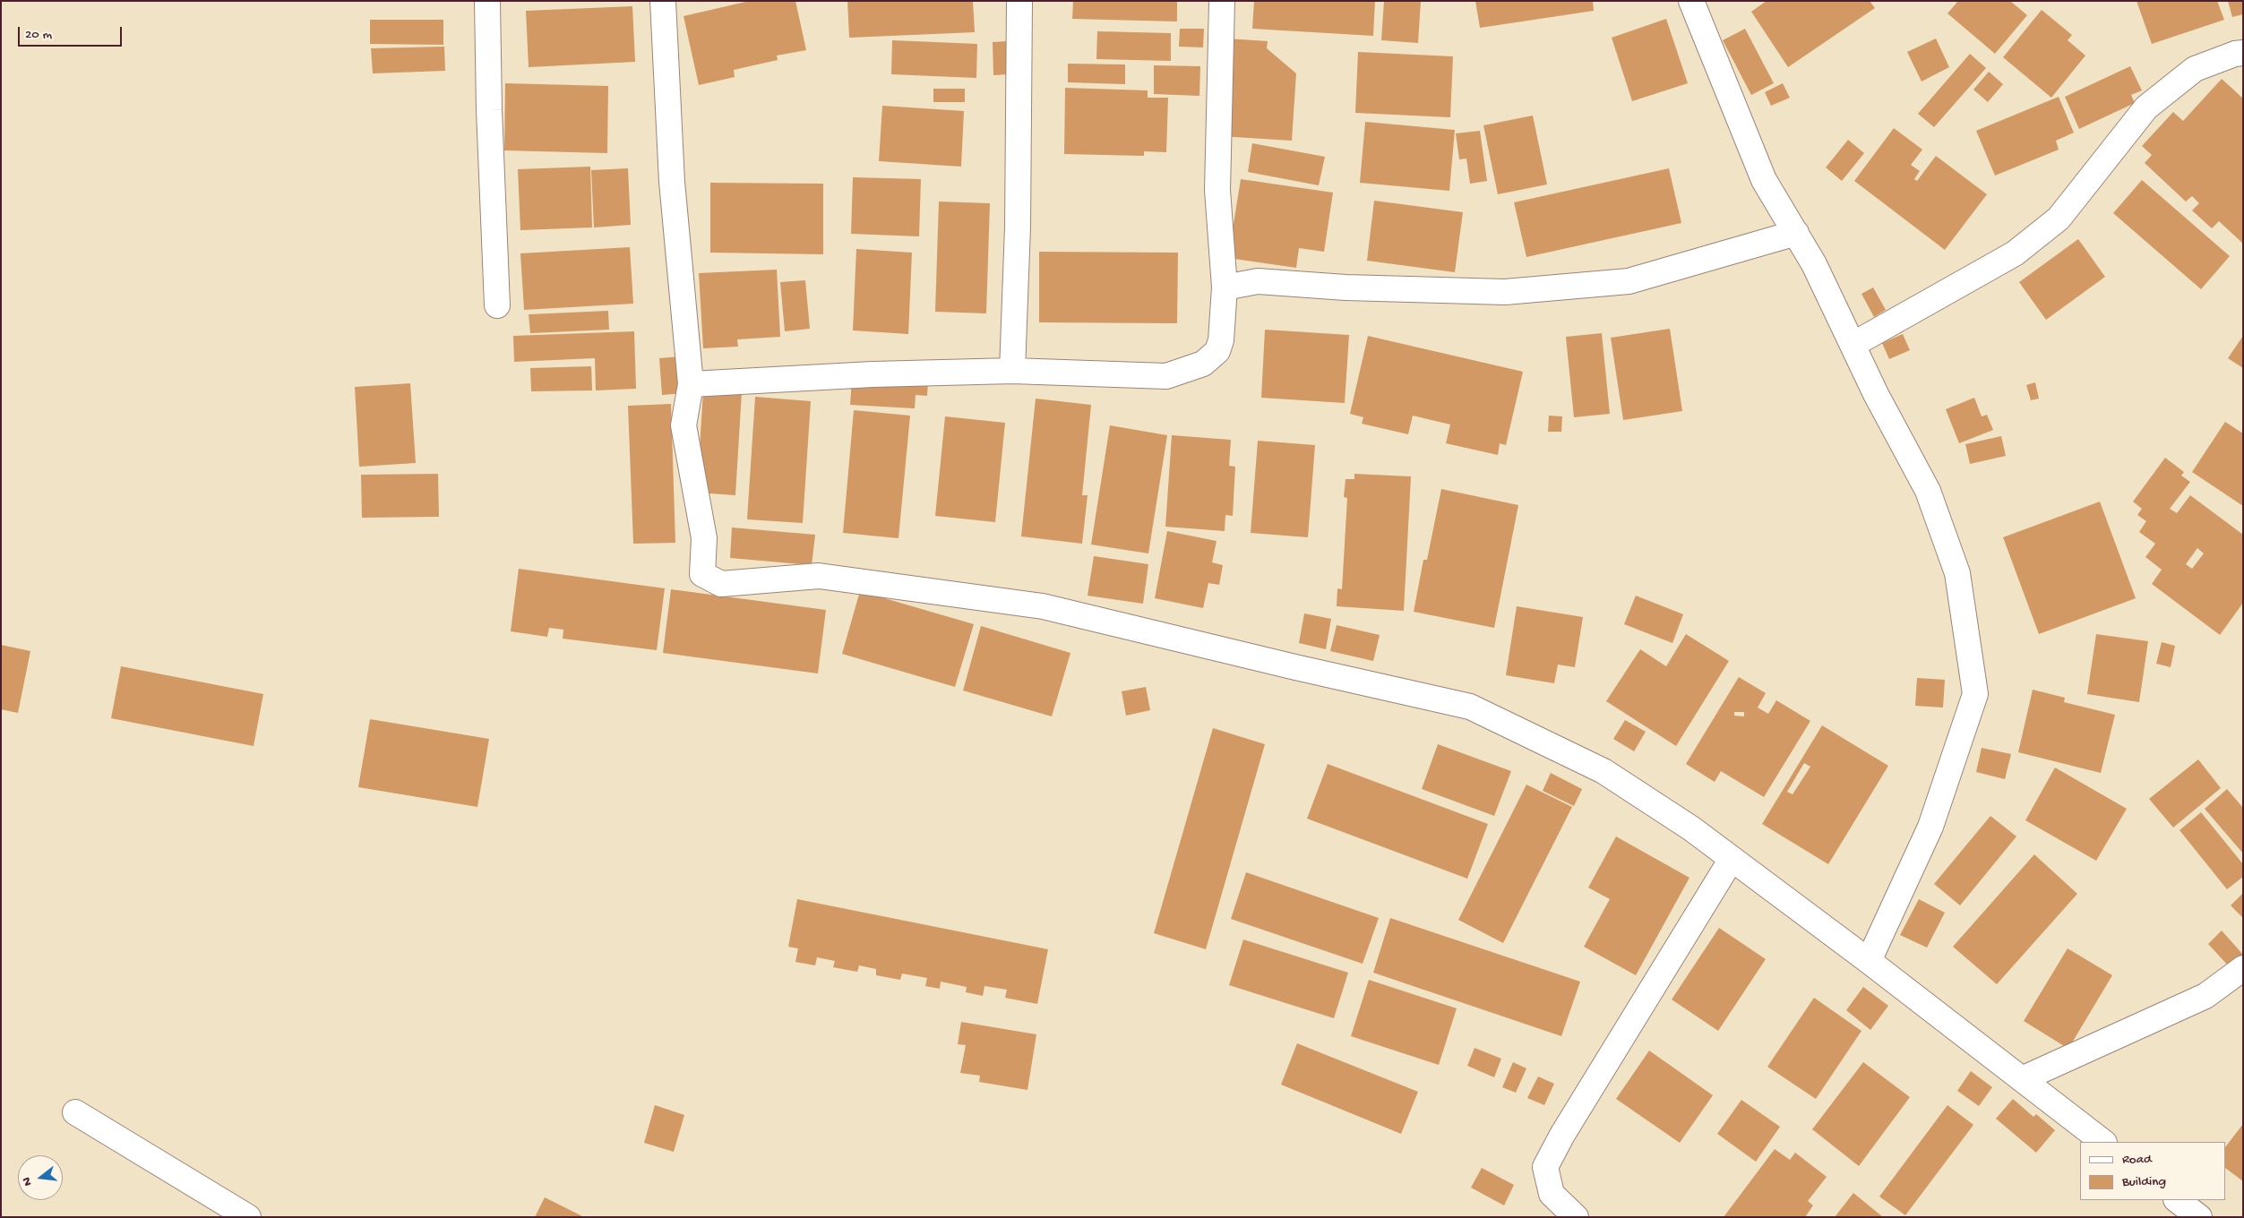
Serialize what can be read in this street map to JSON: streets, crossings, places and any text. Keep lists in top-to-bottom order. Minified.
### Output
{"legend":["Road","Building"],"scale_bar":"20 m","north":"left"}
